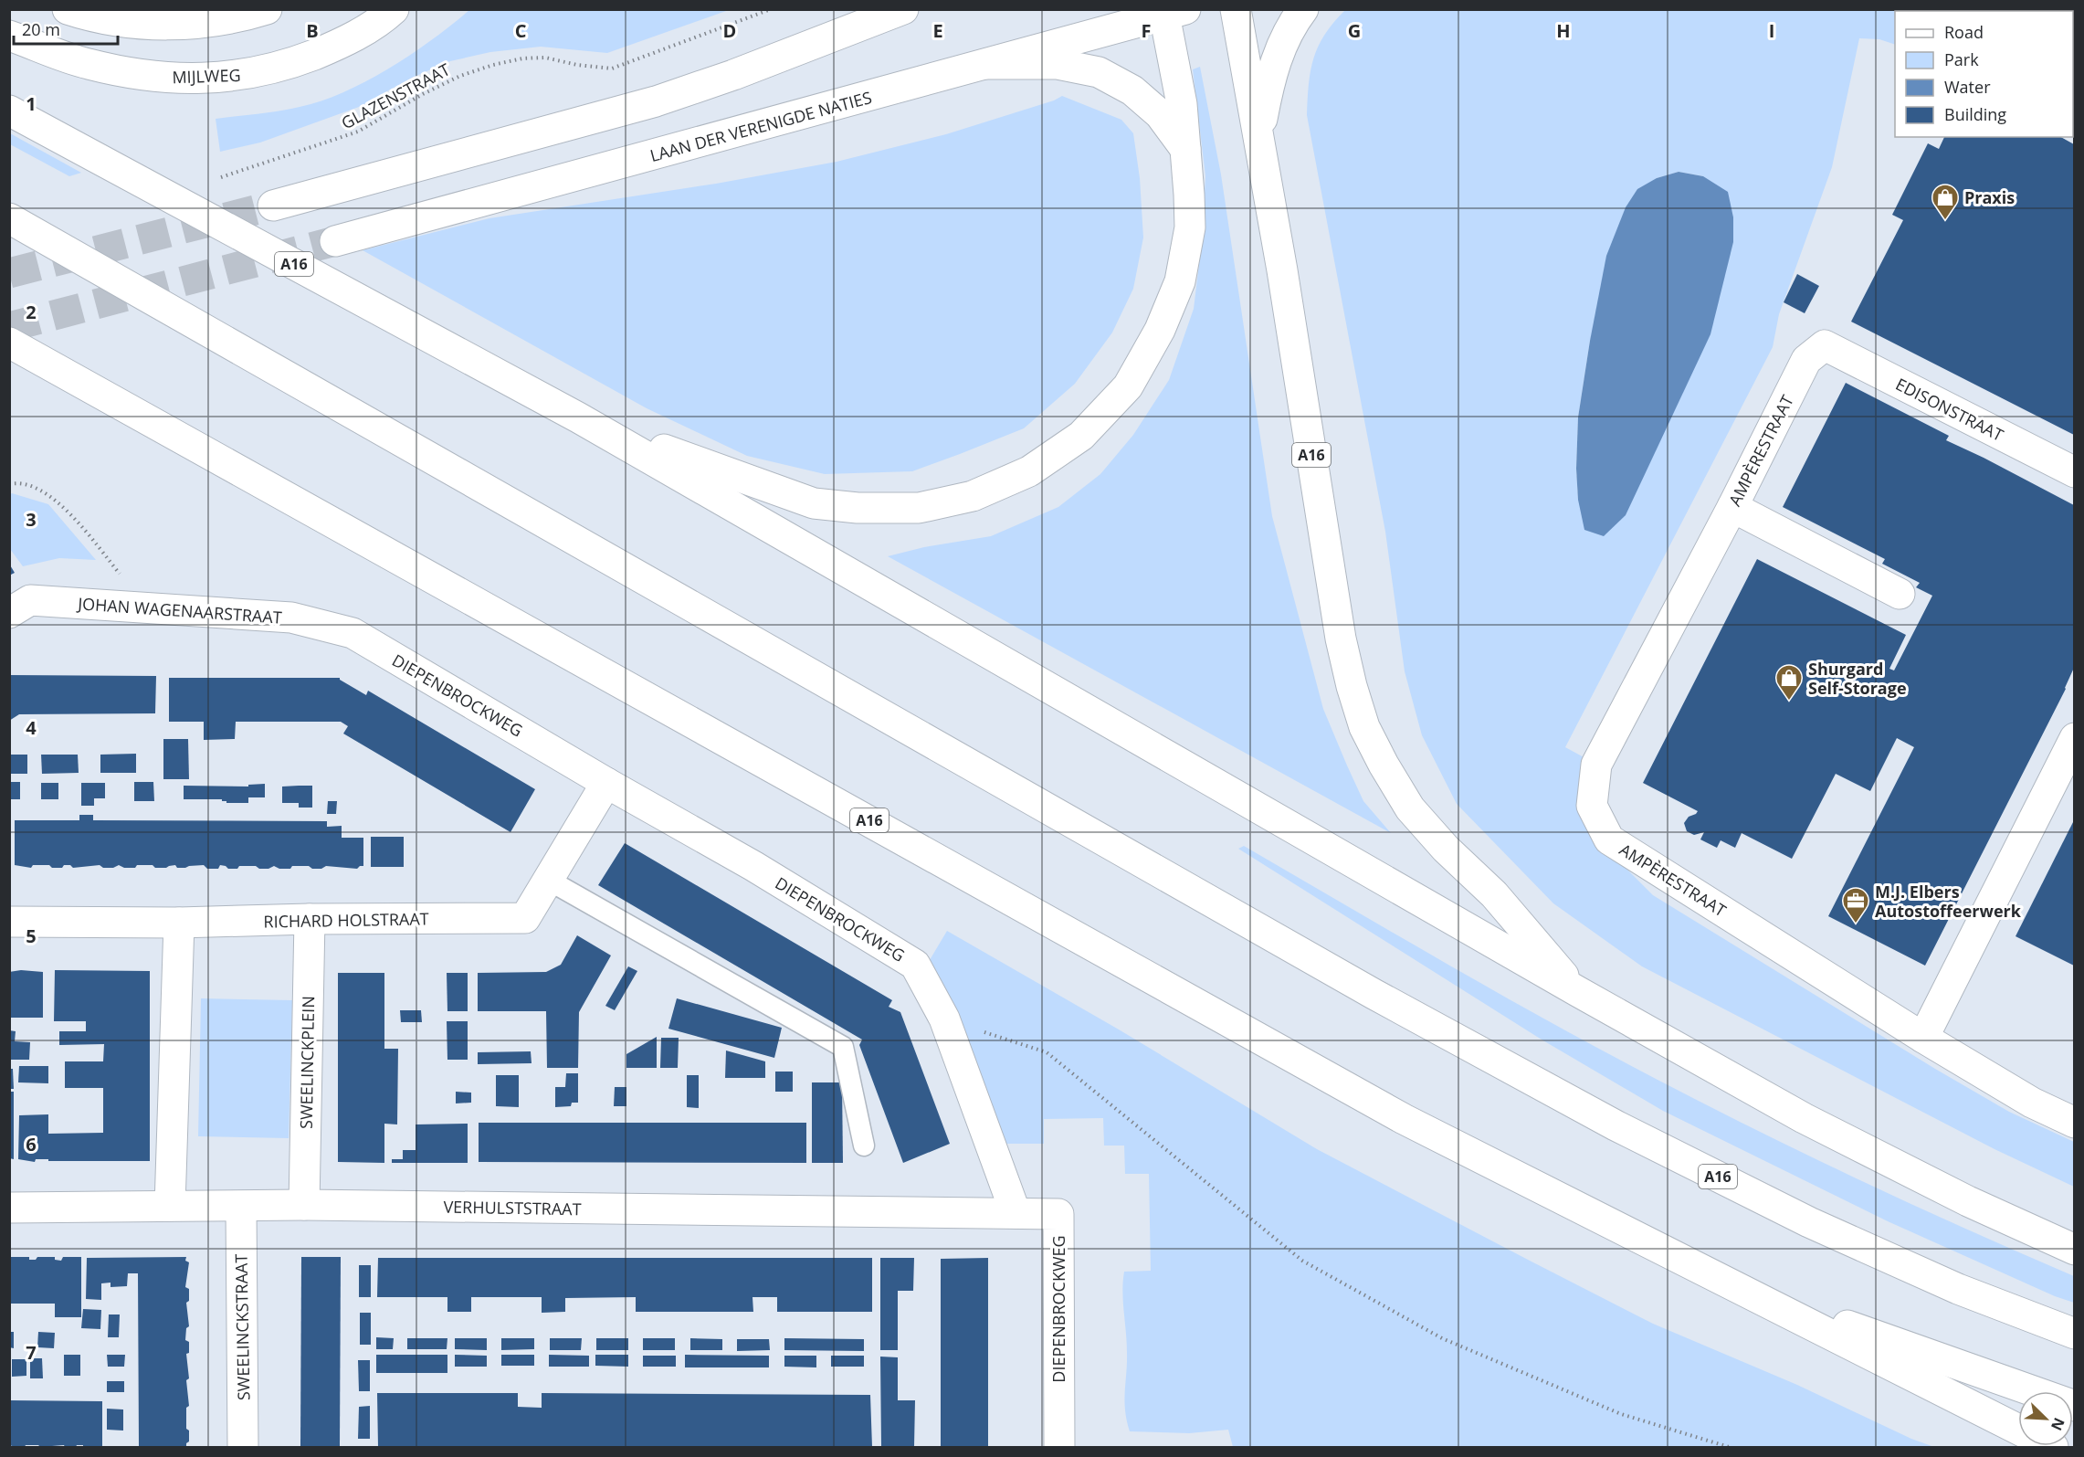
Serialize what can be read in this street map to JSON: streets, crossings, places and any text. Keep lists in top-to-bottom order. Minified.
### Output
{"streets":{"main road":["MIJLWEG","LAAN DER VERENIGDE NATIES","A16","EDISONSTRAAT","AMPÈRESTRAAT","JOHAN WAGENAARSTRAAT","DIEPENBROCKWEG","RICHARD HOLSTRAAT","SWEELINCKPLEIN","VERHULSTSTRAAT","SWEELINCKSTRAAT"],"path":["GLAZENSTRAAT"]},"crossings":[["LAAN DER VERENIGDE NATIES","A16"],["EDISONSTRAAT","AMPÈRESTRAAT"],["JOHAN WAGENAARSTRAAT","DIEPENBROCKWEG"],["DIEPENBROCKWEG","RICHARD HOLSTRAAT"],["DIEPENBROCKWEG","VERHULSTSTRAAT"],["RICHARD HOLSTRAAT","SWEELINCKPLEIN"],["SWEELINCKPLEIN","VERHULSTSTRAAT"],["VERHULSTSTRAAT","SWEELINCKSTRAAT"]],"places":{"shop":["Praxis","Shurgard Self-Storage"],"office":["M.J. Elbers Autostoffeerwerk"]},"legend":["Road","Park","Water","Building"],"scale_bar":"20 m","north":"bottom right","grid":{"columns":["B","C","D","E","F","G","H","I"],"rows":["1","2","3","4","5","6","7"]}}
